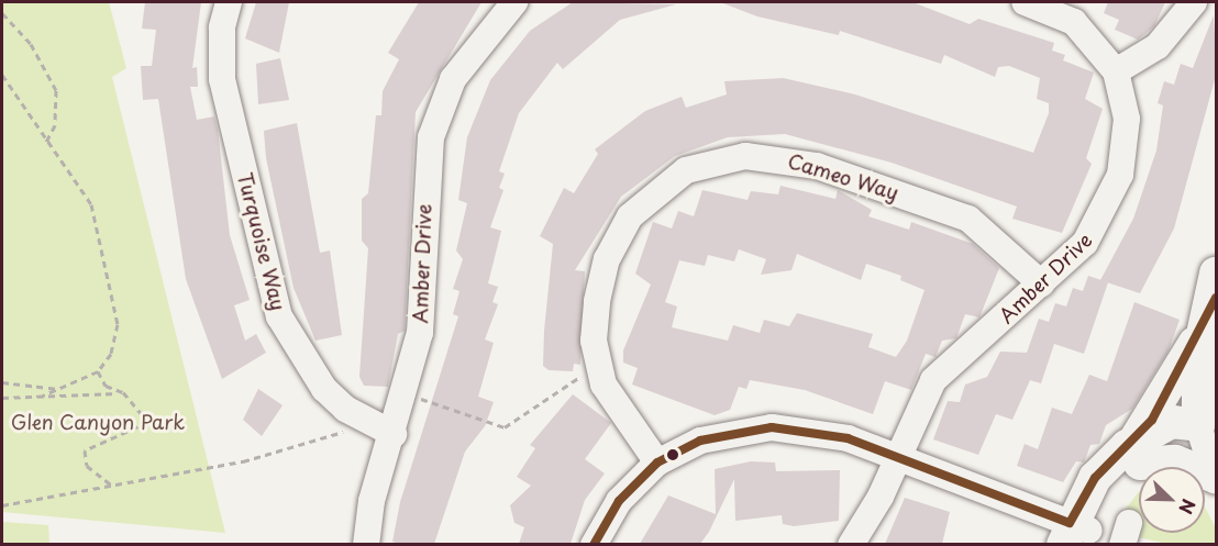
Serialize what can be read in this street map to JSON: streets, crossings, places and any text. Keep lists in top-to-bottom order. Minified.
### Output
{"streets":{"street":["Cameo Way","Turquoise Way","Amber Drive"]},"crossings":[["Cameo Way","Amber Drive"],["Turquoise Way","Amber Drive"]],"parks":["Glen Canyon Park"],"north":"bottom right"}
